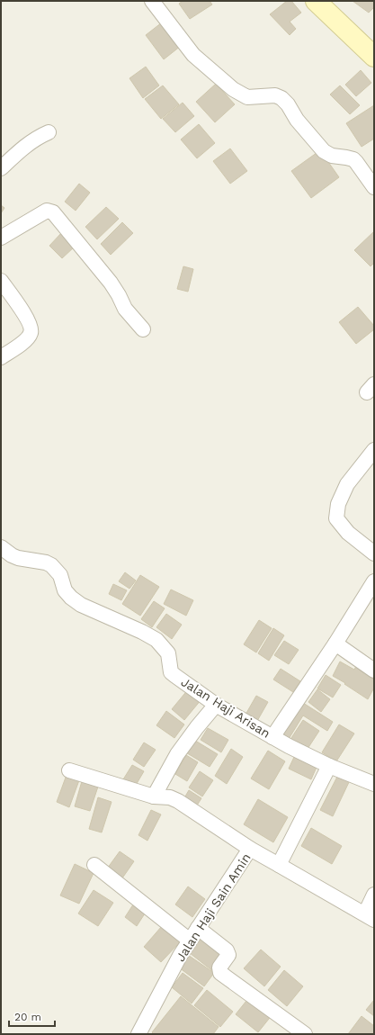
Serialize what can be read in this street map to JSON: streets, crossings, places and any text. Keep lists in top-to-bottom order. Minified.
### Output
{"streets":{"street":["Jalan Haji Arisan","Jalan Haji Sain Amin"]},"scale_bar":"20 m"}
